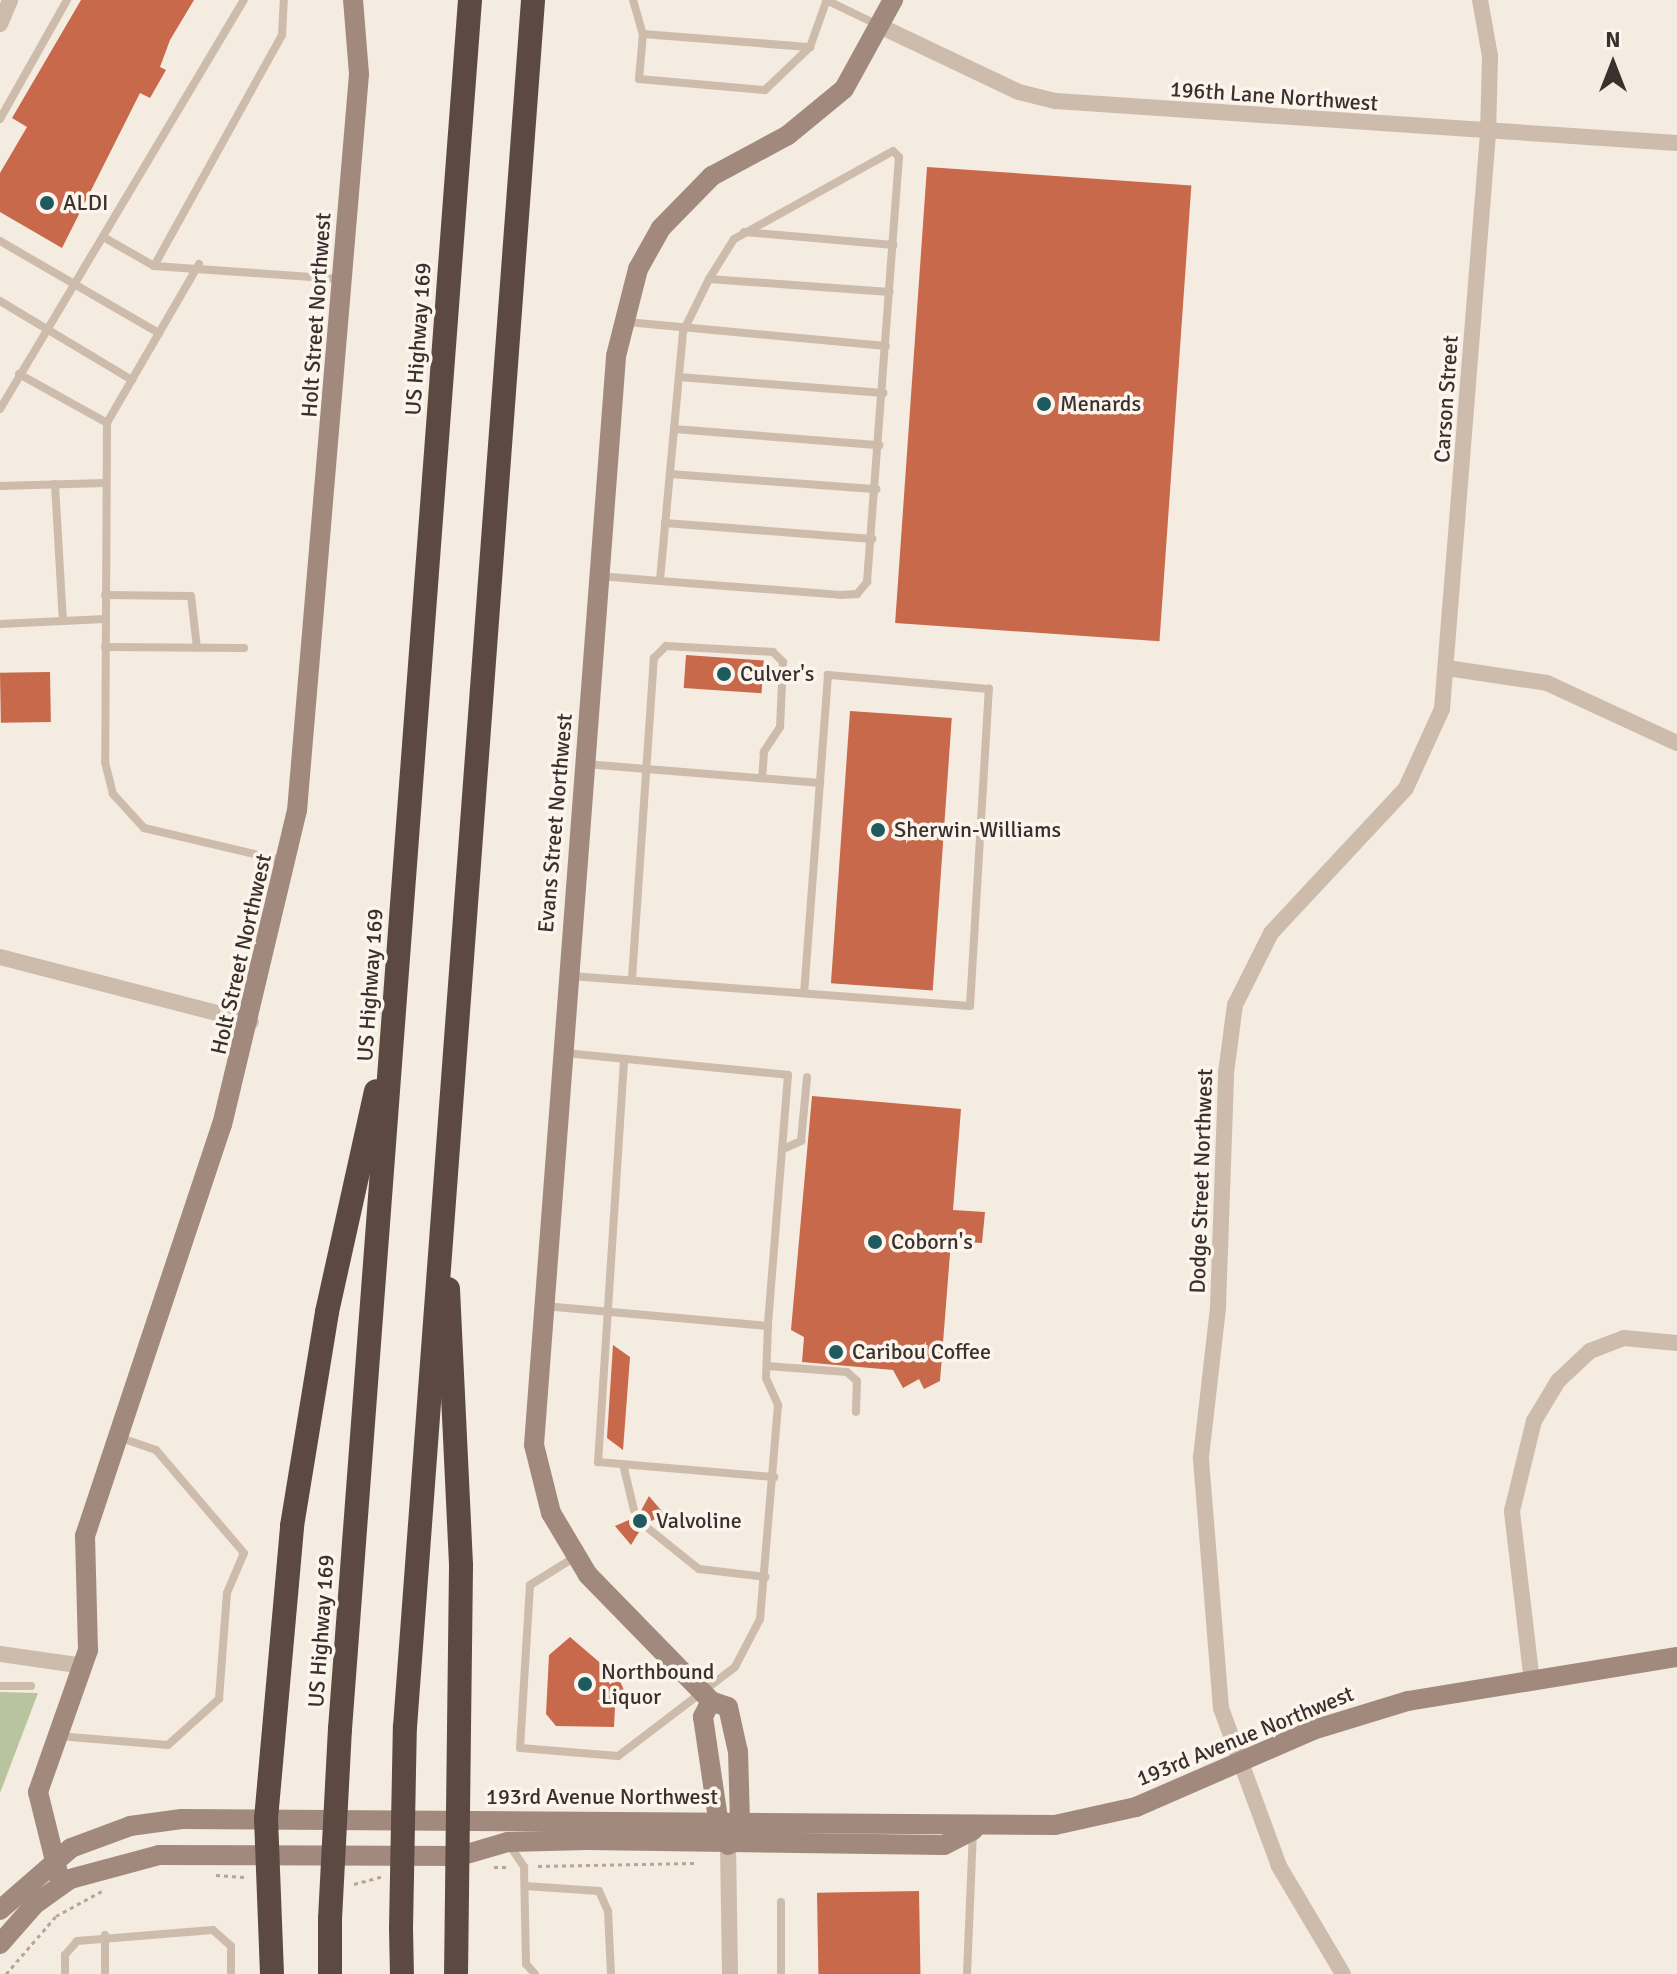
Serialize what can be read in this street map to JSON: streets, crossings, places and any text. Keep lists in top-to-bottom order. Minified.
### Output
{"streets":{"highway":["US Highway 169"],"street":["196th Lane Northwest","Holt Street Northwest","Carson Street","Evans Street Northwest","Dodge Street Northwest","193rd Avenue Northwest"]},"crossings":[["196th Lane Northwest","Carson Street"],["196th Lane Northwest","Evans Street Northwest"],["Holt Street Northwest","193rd Avenue Northwest"],["Carson Street","Dodge Street Northwest"],["Evans Street Northwest","193rd Avenue Northwest"],["Dodge Street Northwest","193rd Avenue Northwest"]],"places":["ALDI","Menards","Culver's","Sherwin-Williams","Coborn's","Caribou Coffee","Valvoline","Northbound Liquor"],"north":"top"}
